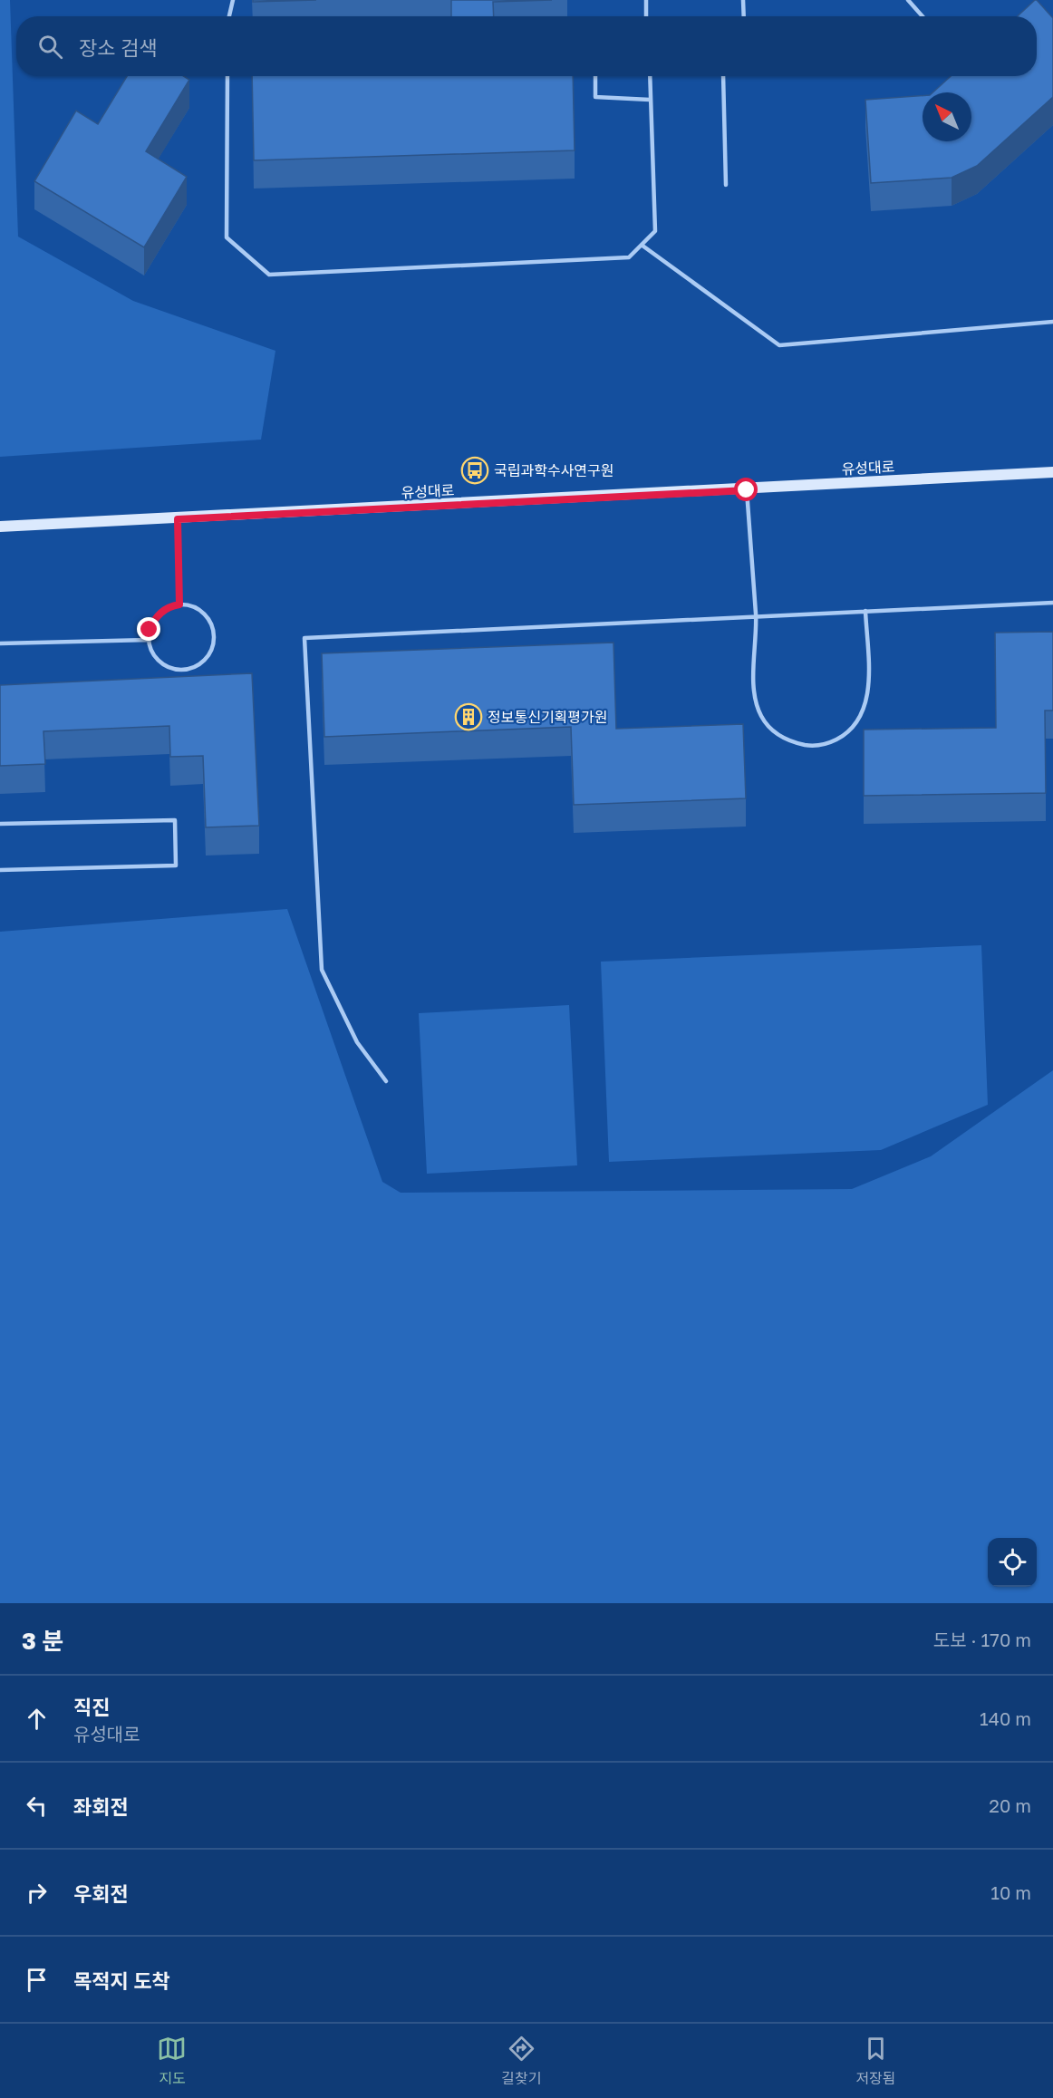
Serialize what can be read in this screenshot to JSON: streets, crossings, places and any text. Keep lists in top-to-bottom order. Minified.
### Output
{"streets":{"main road":["유성대로"]},"places":{"bus stop":["국립과학수사연구원"],"building":["정보통신기획평가원"]},"north":"top left","page":{"search":"장소 검색","heading":["3 분","도보 · 170 m"],"list":[["직진","유성대로","140 m"],["좌회전","20 m"],["우회전","10 m"],"목적지 도착"],"nav":["지도","길찾기","저장됨"]}}
